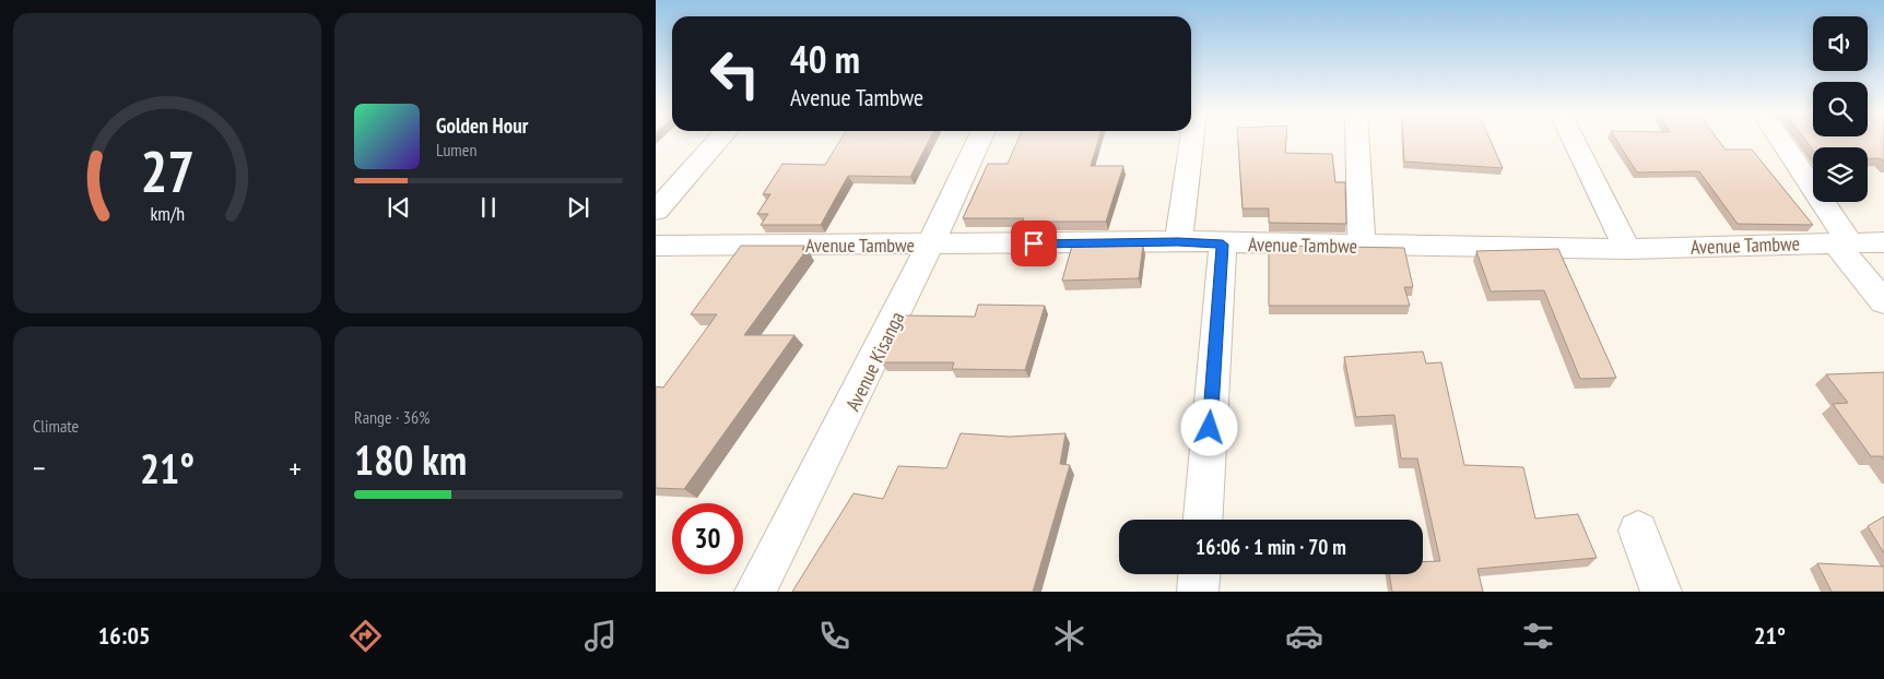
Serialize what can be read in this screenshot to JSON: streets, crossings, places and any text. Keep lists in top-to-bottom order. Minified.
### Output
{"streets":{"street":["Avenue Tambwe","Avenue Kisanga"]},"crossings":[["Avenue Tambwe","Avenue Kisanga"]],"page":{"turn":["40 m","Avenue Tambwe"],"song":["Golden Hour","Lumen"],"tile":["Climate",["Range · 36%","180 km"]],"heat":["−","21°","+"],"limit":"30","trip":"16:06 · 1 min · 70 m","tabs":["16:05","21°"],"gauge":["27","km/h"]}}
